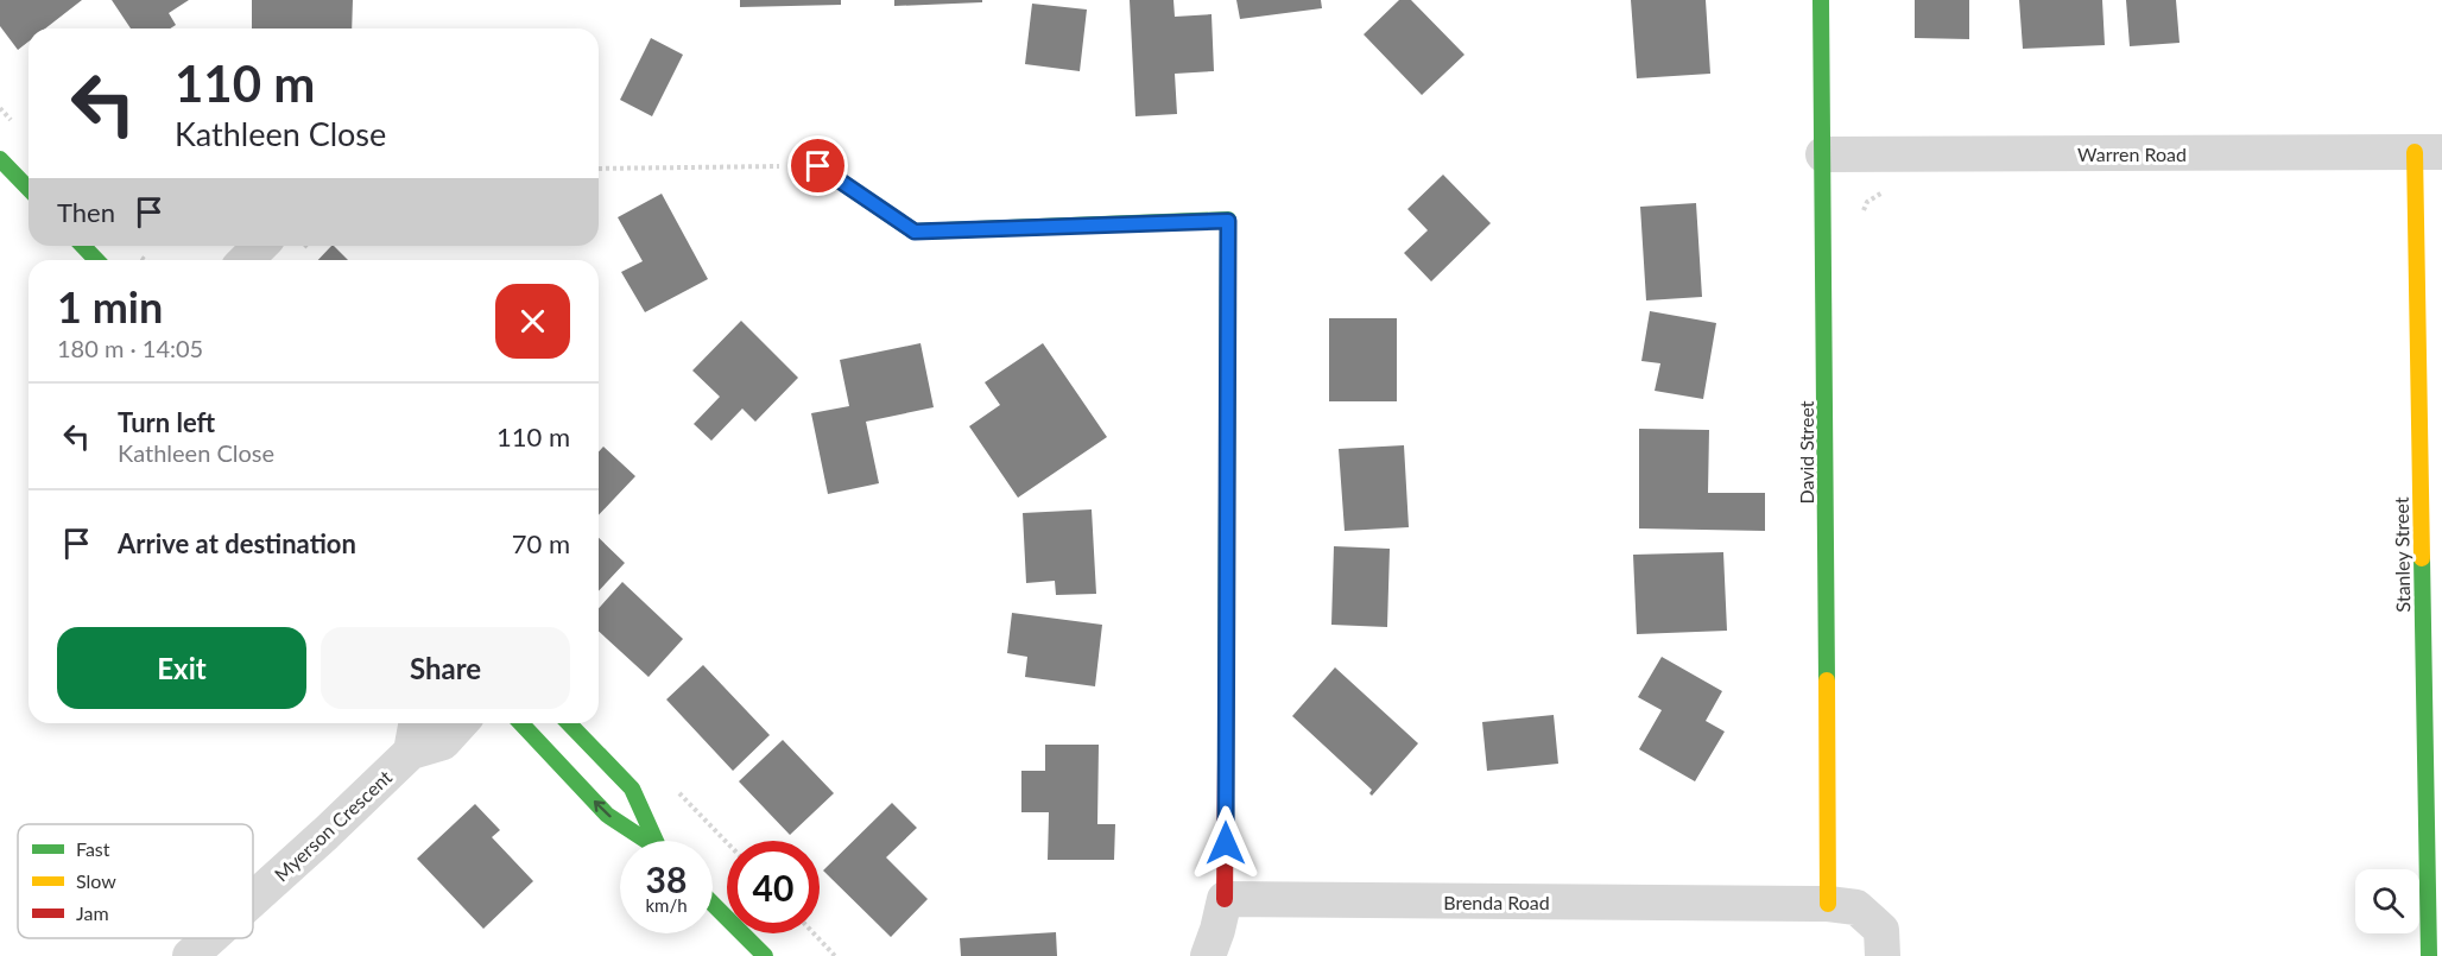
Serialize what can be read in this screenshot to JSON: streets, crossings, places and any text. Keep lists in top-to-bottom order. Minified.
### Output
{"streets":{"street":["Warren Road","David Street","Stanley Street","Myerson Crescent","Brenda Road"]},"crossings":[["Warren Road","David Street"],["Warren Road","Stanley Street"],["David Street","Brenda Road"]],"legend":["Fast","Slow","Jam"],"page":{"turn":["110 m","Kathleen Close"],"then":"Then","heading":["1 min","180 m · 14:05"],"list":[{"name":"Turn left","note":"Kathleen Close","value":"110 m"},{"name":"Arrive at destination","value":"70 m"}],"buttons":["Exit","Share"],"speed":"38 km/h","limit":"40"}}
